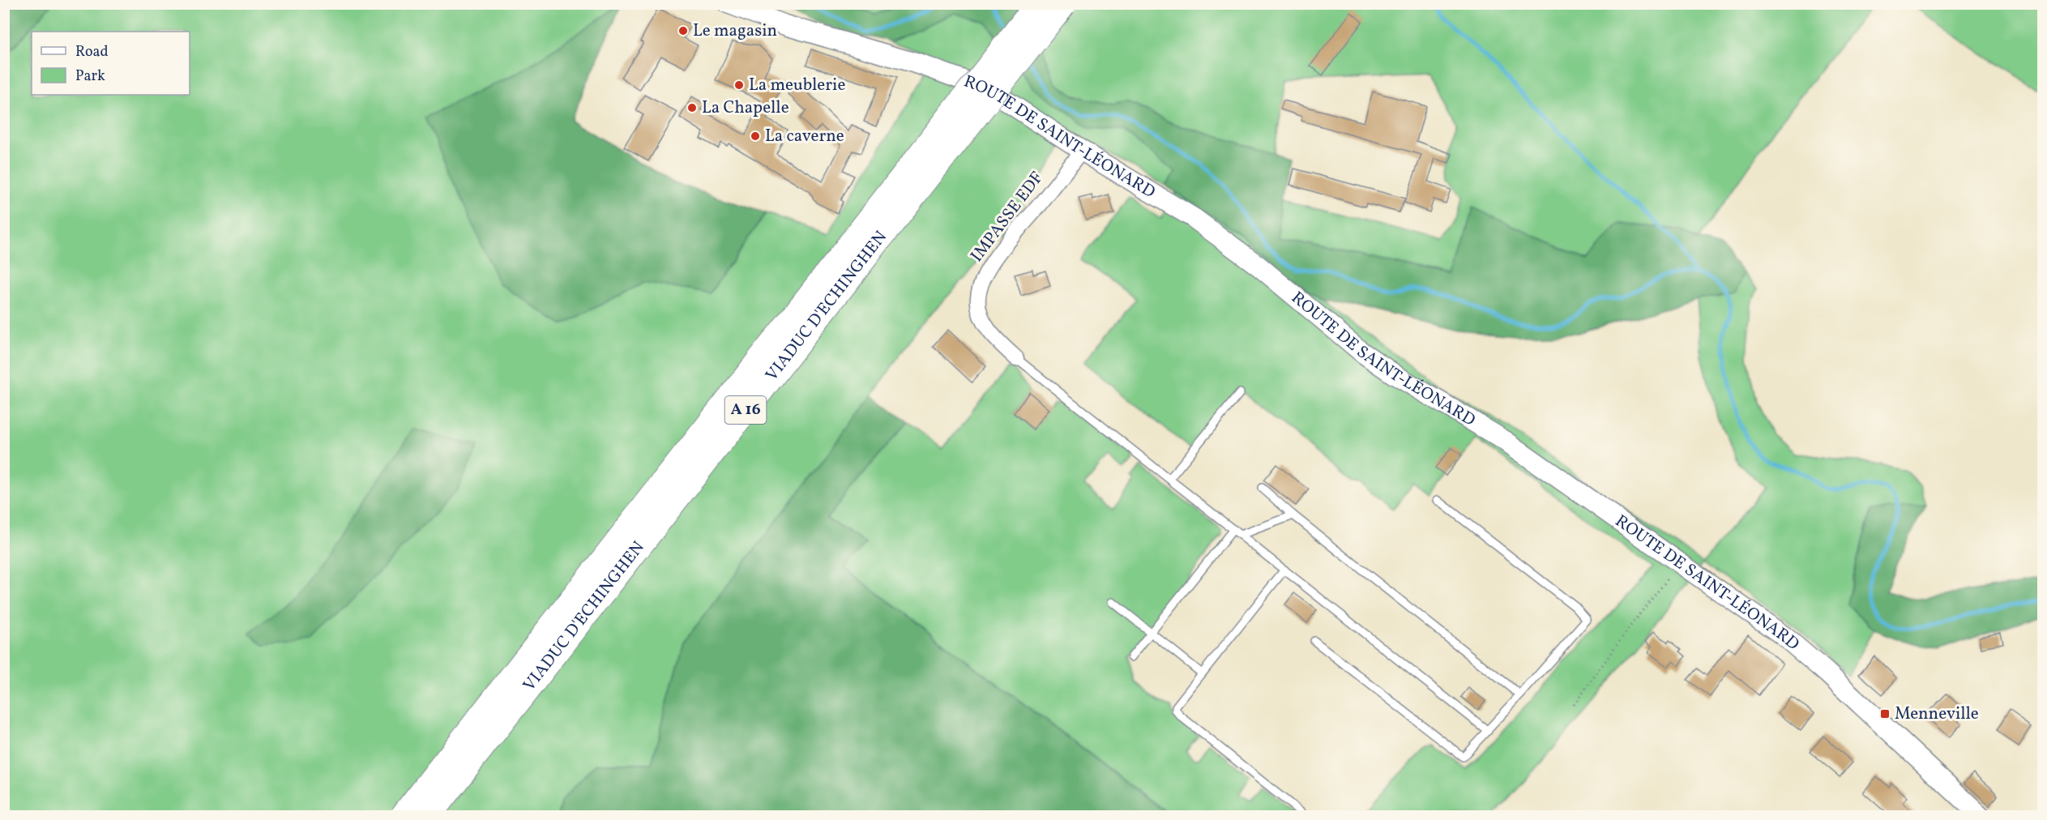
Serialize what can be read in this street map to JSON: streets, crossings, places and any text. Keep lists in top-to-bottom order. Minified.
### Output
{"streets":{"highway":["VIADUC D'ECHINGHEN","A 16"],"street":["ROUTE DE SAINT-LÉONARD","IMPASSE EDF"]},"crossings":[["ROUTE DE SAINT-LÉONARD","IMPASSE EDF"]],"places":{"other":["Le magasin","La meublerie","La Chapelle","La caverne"],"transit":["Menneville"]},"legend":["Road","Park"]}
